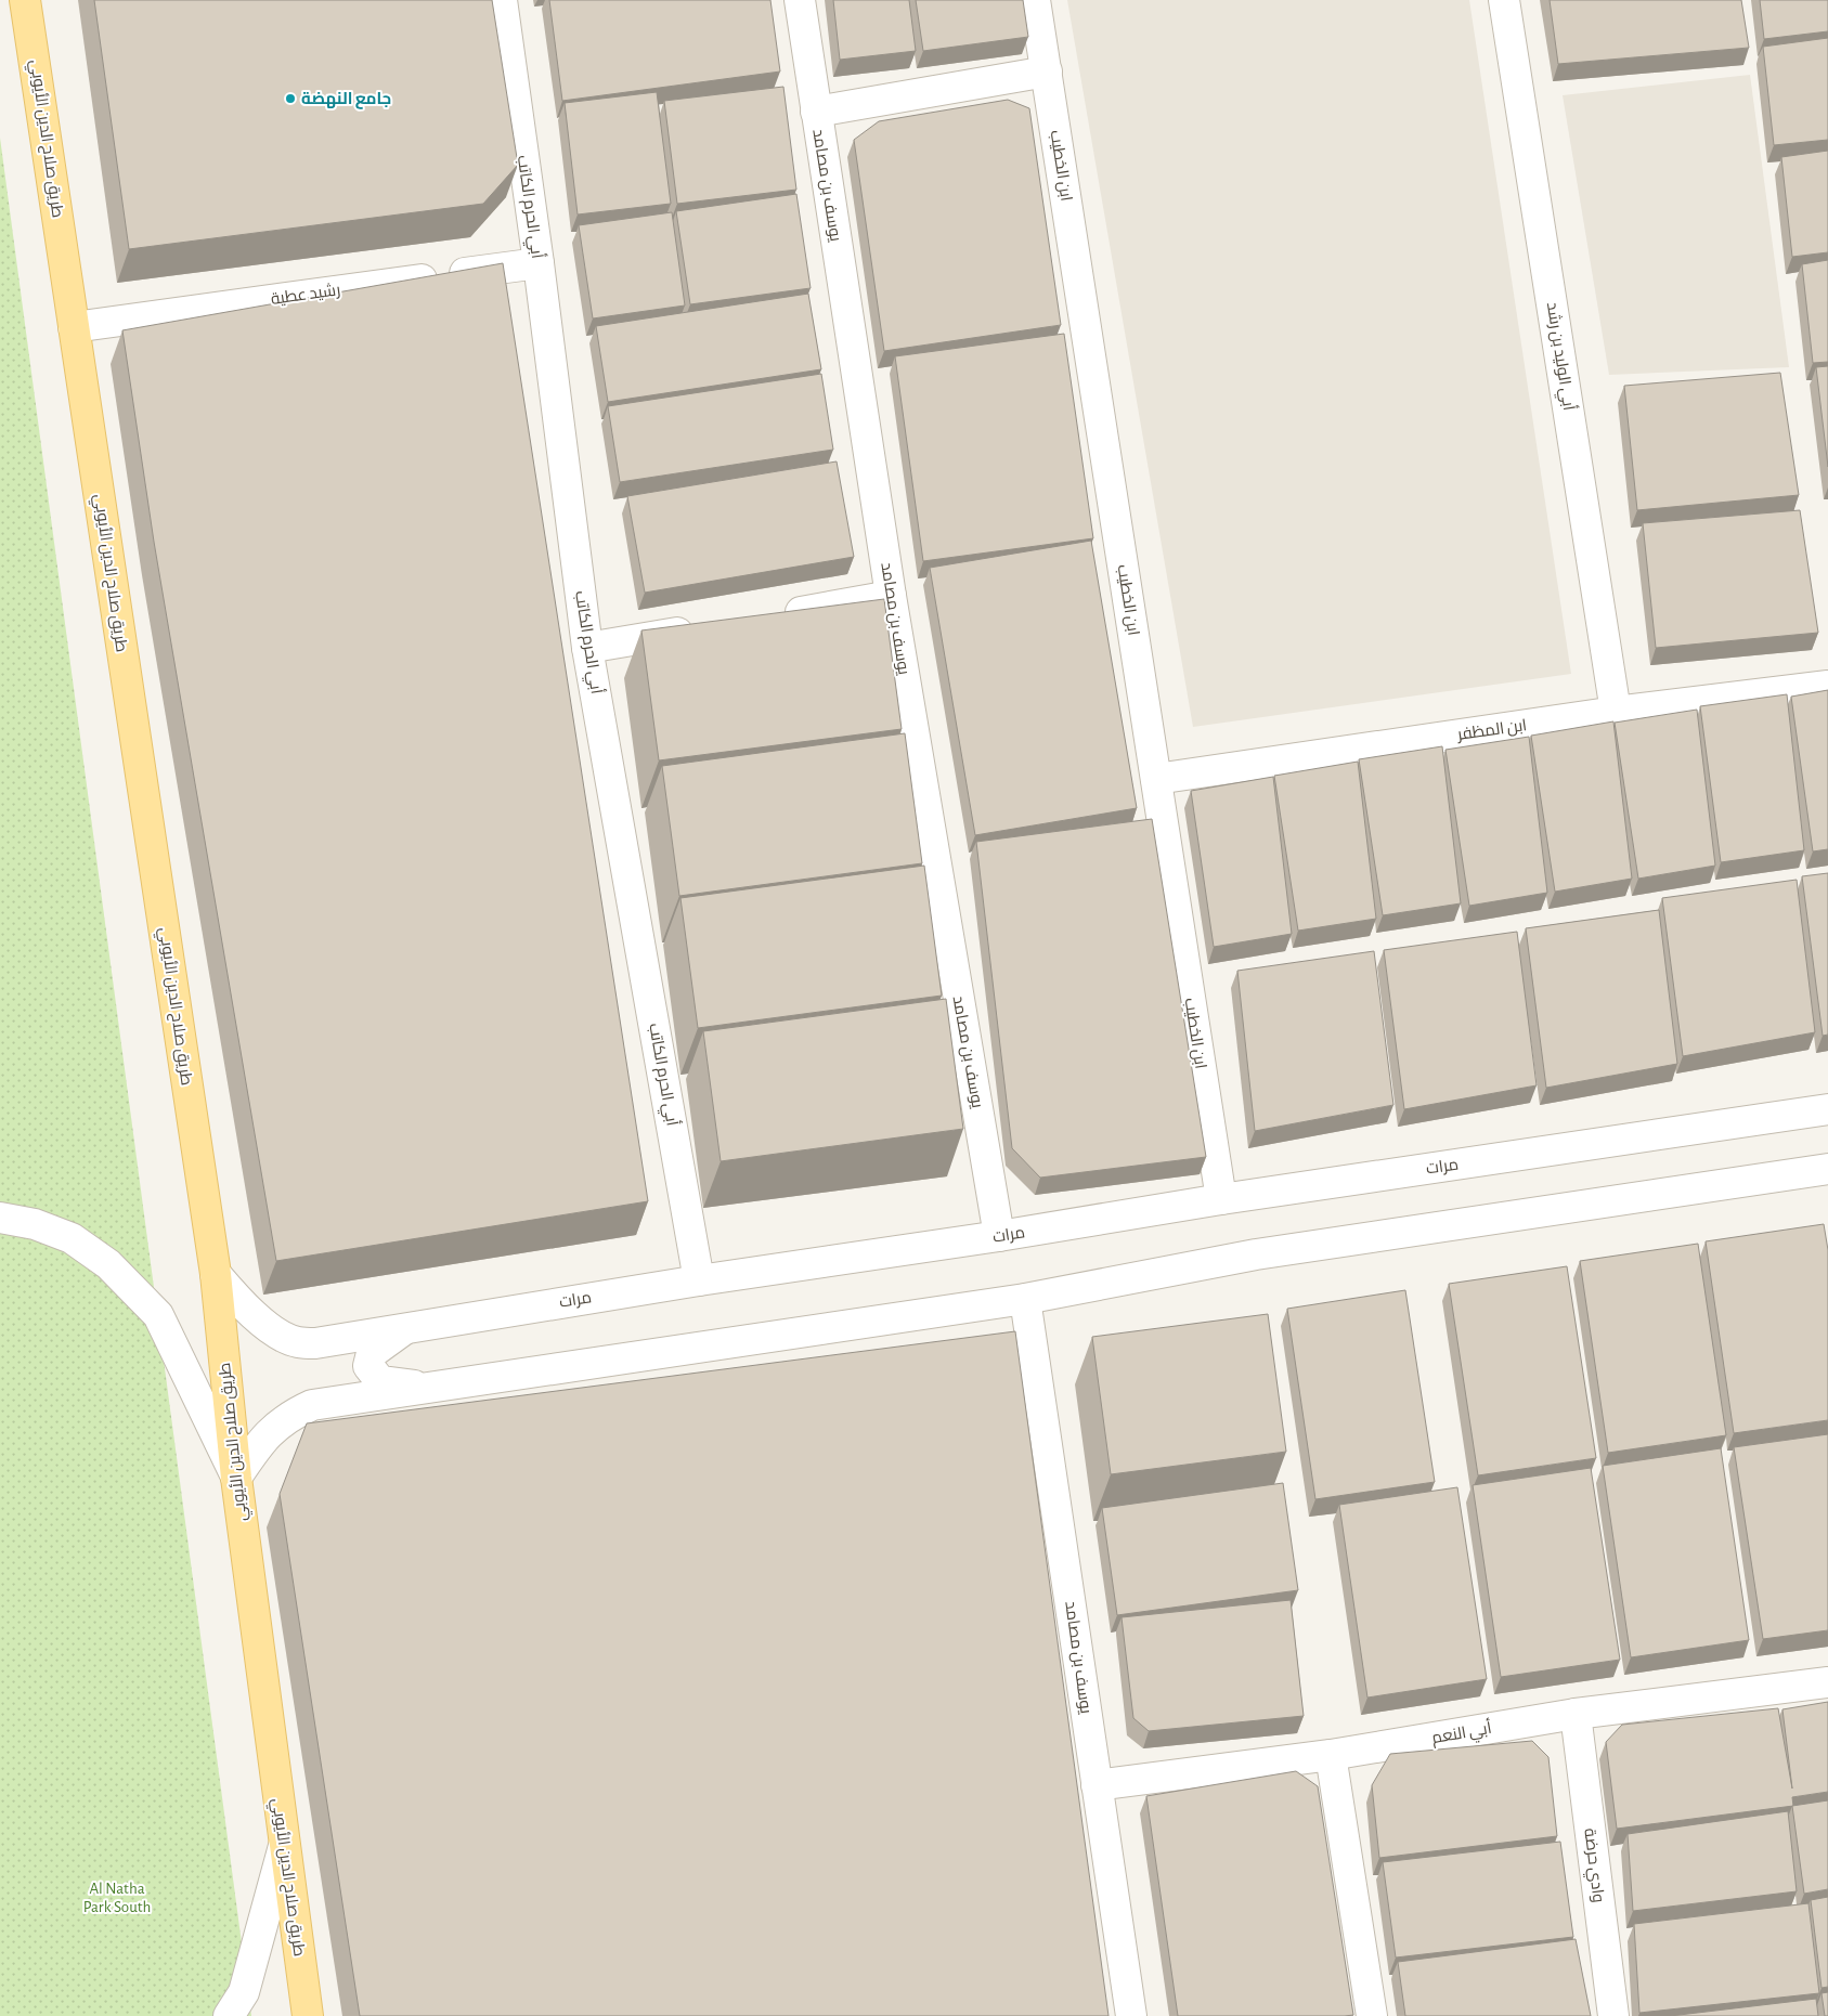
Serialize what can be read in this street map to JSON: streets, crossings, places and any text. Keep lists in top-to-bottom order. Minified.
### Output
{"streets":{"main road":["طريق صلاح الدين الأيوبي"],"street":["ابن الخطيب","يوسف بن مصامد","أبي الحرم الكاتب","رشيد عطية","أبي الوليد بن رشد","ابن المظفر","مرات","أبي النعم","وادي حرضة"]},"crossings":[["طريق صلاح الدين الأيوبي","رشيد عطية"],["طريق صلاح الدين الأيوبي","مرات"],["ابن الخطيب","ابن المظفر"],["ابن الخطيب","مرات"],["يوسف بن مصامد","مرات"],["يوسف بن مصامد","أبي النعم"],["أبي الحرم الكاتب","رشيد عطية"],["أبي الحرم الكاتب","مرات"],["أبي الوليد بن رشد","ابن المظفر"],["أبي النعم","وادي حرضة"]],"parks":["Al Natha Park South"],"places":["جامع النهضة"]}
